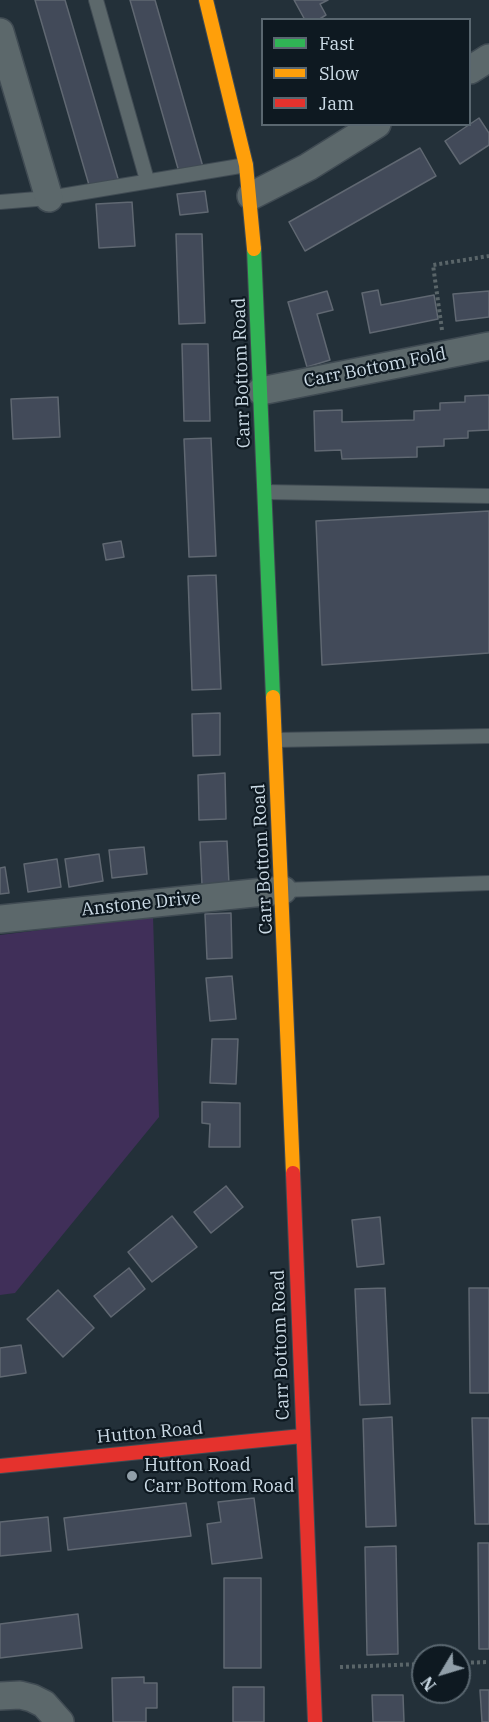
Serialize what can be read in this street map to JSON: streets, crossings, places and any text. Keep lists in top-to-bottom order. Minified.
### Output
{"streets":{"street":["Carr Bottom Fold","Carr Bottom Road","Anstone Drive","Hutton Road"]},"crossings":[["Carr Bottom Fold","Carr Bottom Road"],["Carr Bottom Road","Anstone Drive"],["Carr Bottom Road","Hutton Road"]],"places":["Hutton Road Carr Bottom Road"],"legend":["Fast","Slow","Jam"],"north":"bottom left"}
